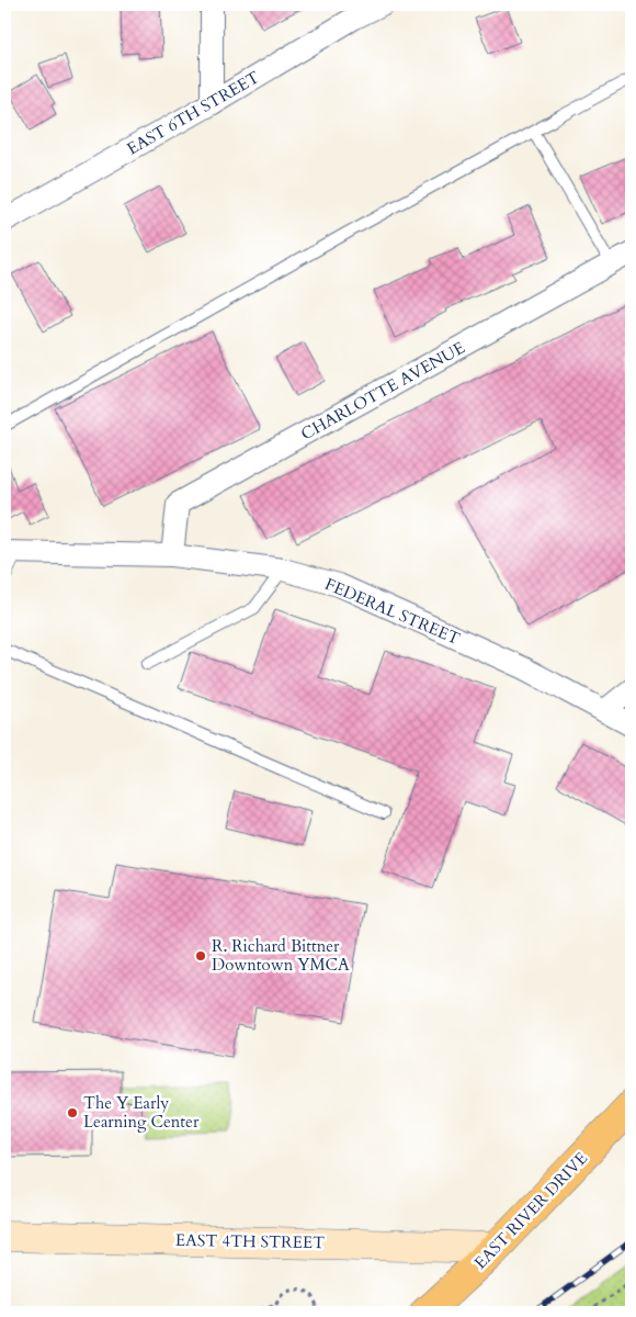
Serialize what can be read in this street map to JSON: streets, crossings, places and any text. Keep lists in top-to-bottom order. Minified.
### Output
{"streets":{"main road":["EAST RIVER DRIVE","EAST 4TH STREET"],"street":["EAST 6TH STREET","CHARLOTTE AVENUE","FEDERAL STREET"]},"crossings":[["CHARLOTTE AVENUE","FEDERAL STREET"],["EAST RIVER DRIVE","EAST 4TH STREET"]],"places":["R. Richard Bittner Downtown YMCA","The Y Early Learning Center"]}
